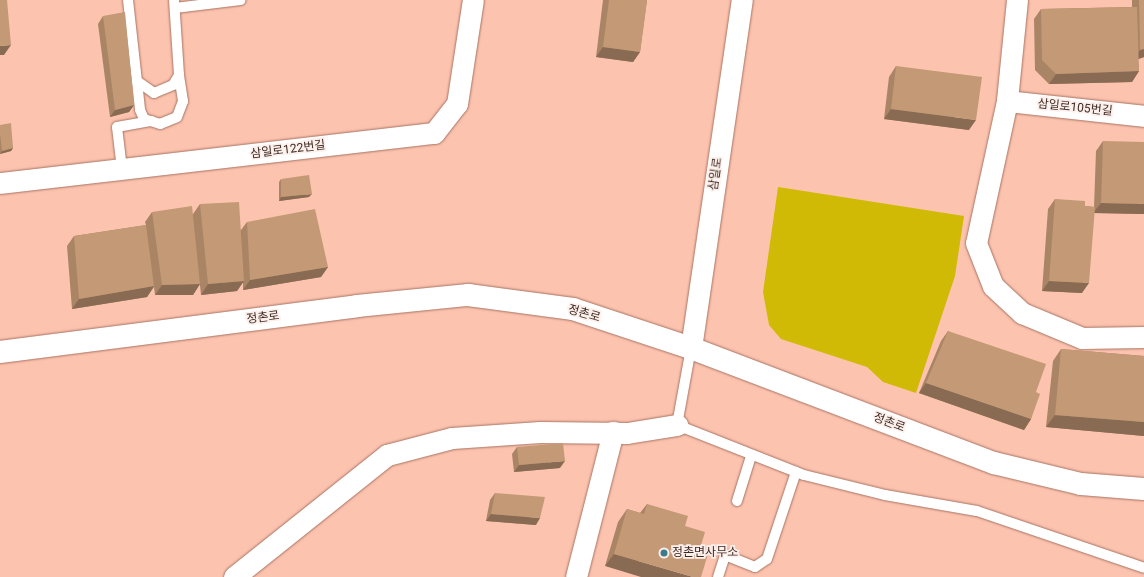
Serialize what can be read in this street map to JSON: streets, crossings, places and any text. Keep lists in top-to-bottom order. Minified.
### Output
{"streets":{"main road":["정촌로"],"street":["삼일로105번길","삼일로122번길","삼일로"]},"crossings":[["삼일로","정촌로"]],"places":["정촌면사무소"]}
